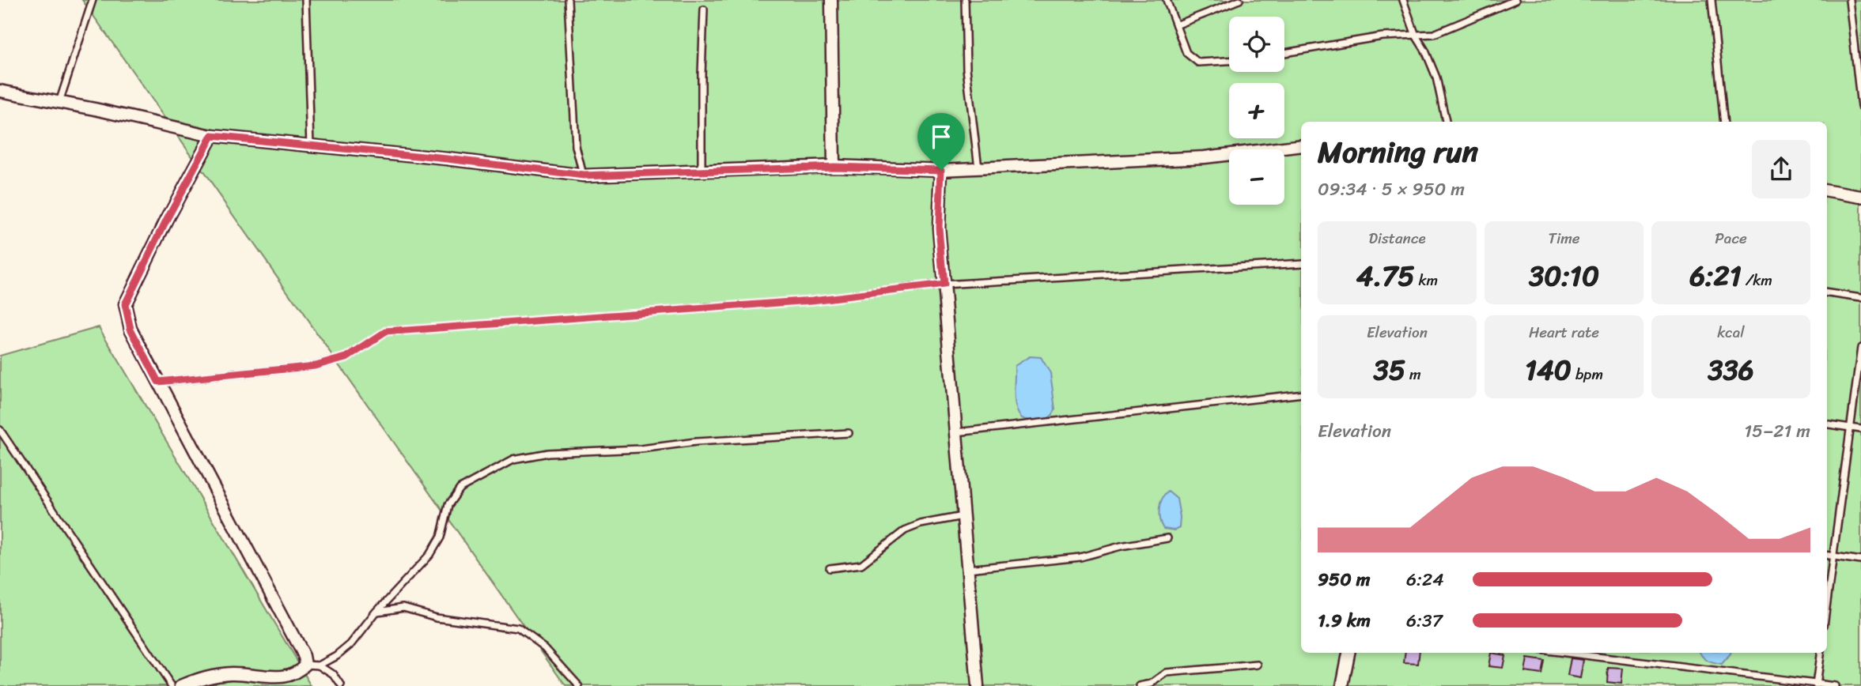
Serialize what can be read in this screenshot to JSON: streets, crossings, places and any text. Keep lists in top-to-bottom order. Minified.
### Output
{"page":{"map_buttons":["+","−"],"heading":["Morning run","09:34 · 5 × 950 m"],"stats":[["Distance","4.75 km"],["Time","30:10"],["Pace","6:21 /km"],["Elevation","35 m"],["Heart rate","140 bpm"],["kcal","336"]],"chart":["Elevation","15–21 m"],"list":[{"name":"950 m","note":"6:24"},{"name":"1.9 km","note":"6:37"}]}}
